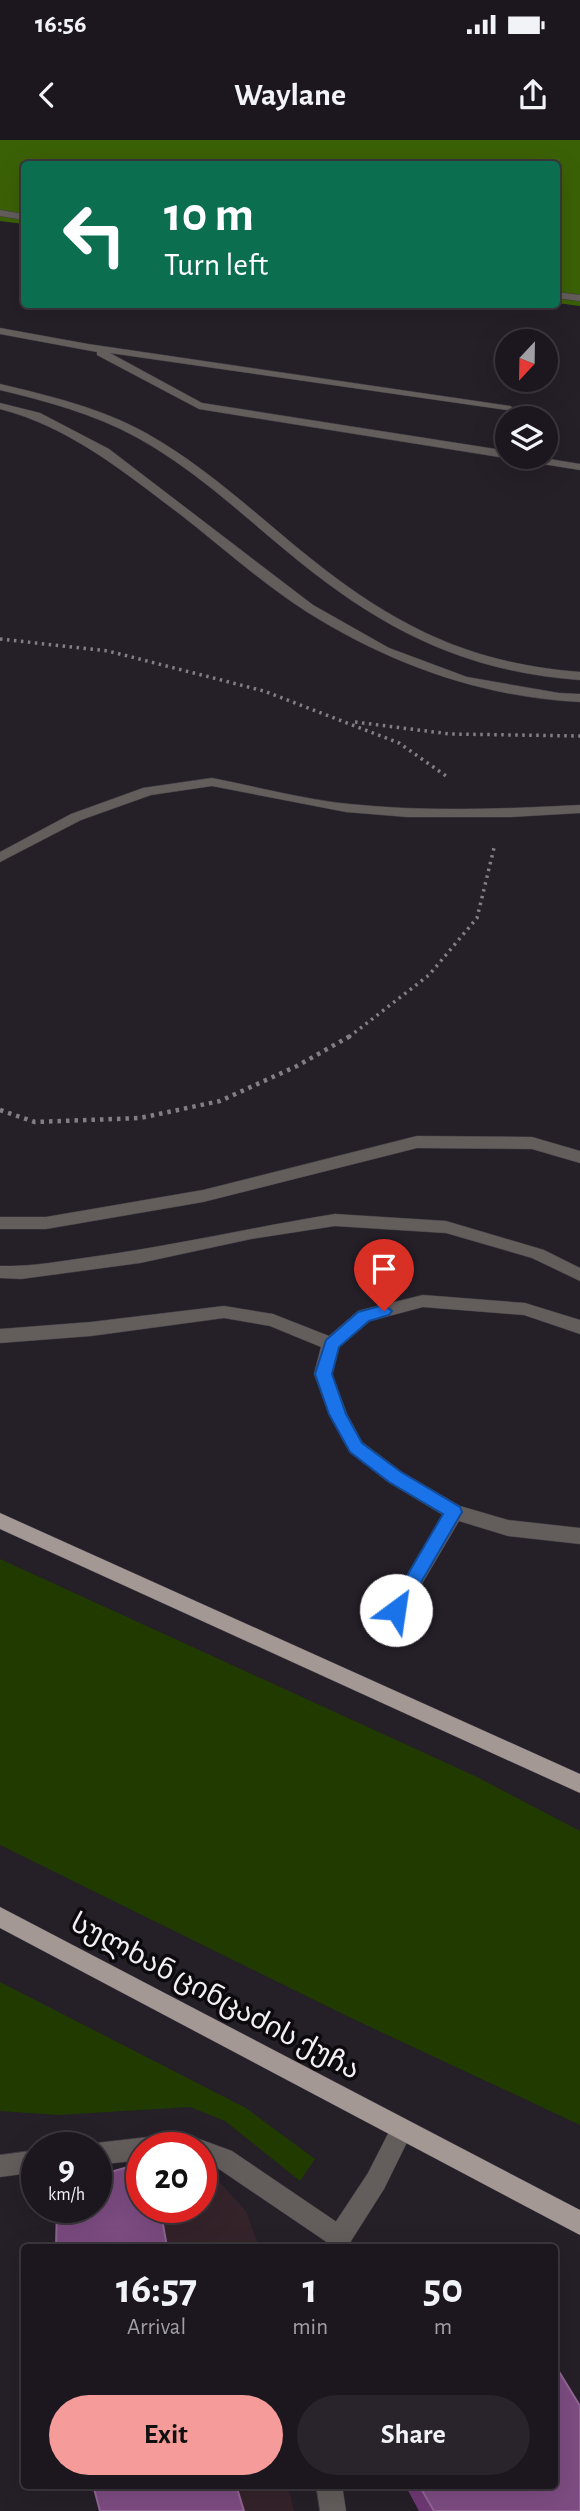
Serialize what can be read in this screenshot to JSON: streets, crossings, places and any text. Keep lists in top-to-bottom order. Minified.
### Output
{"streets":{"main road":["სულხან ცინცაძის ქუჩა"]},"north":"bottom","page":{"status":"16:56","header":"Waylane","turn":["10 m","Turn left"],"speed":"9 km/h","limit":"20","eta":["16:57","Arrival","1","min","50","m"],"buttons":["Exit","Share"]}}
